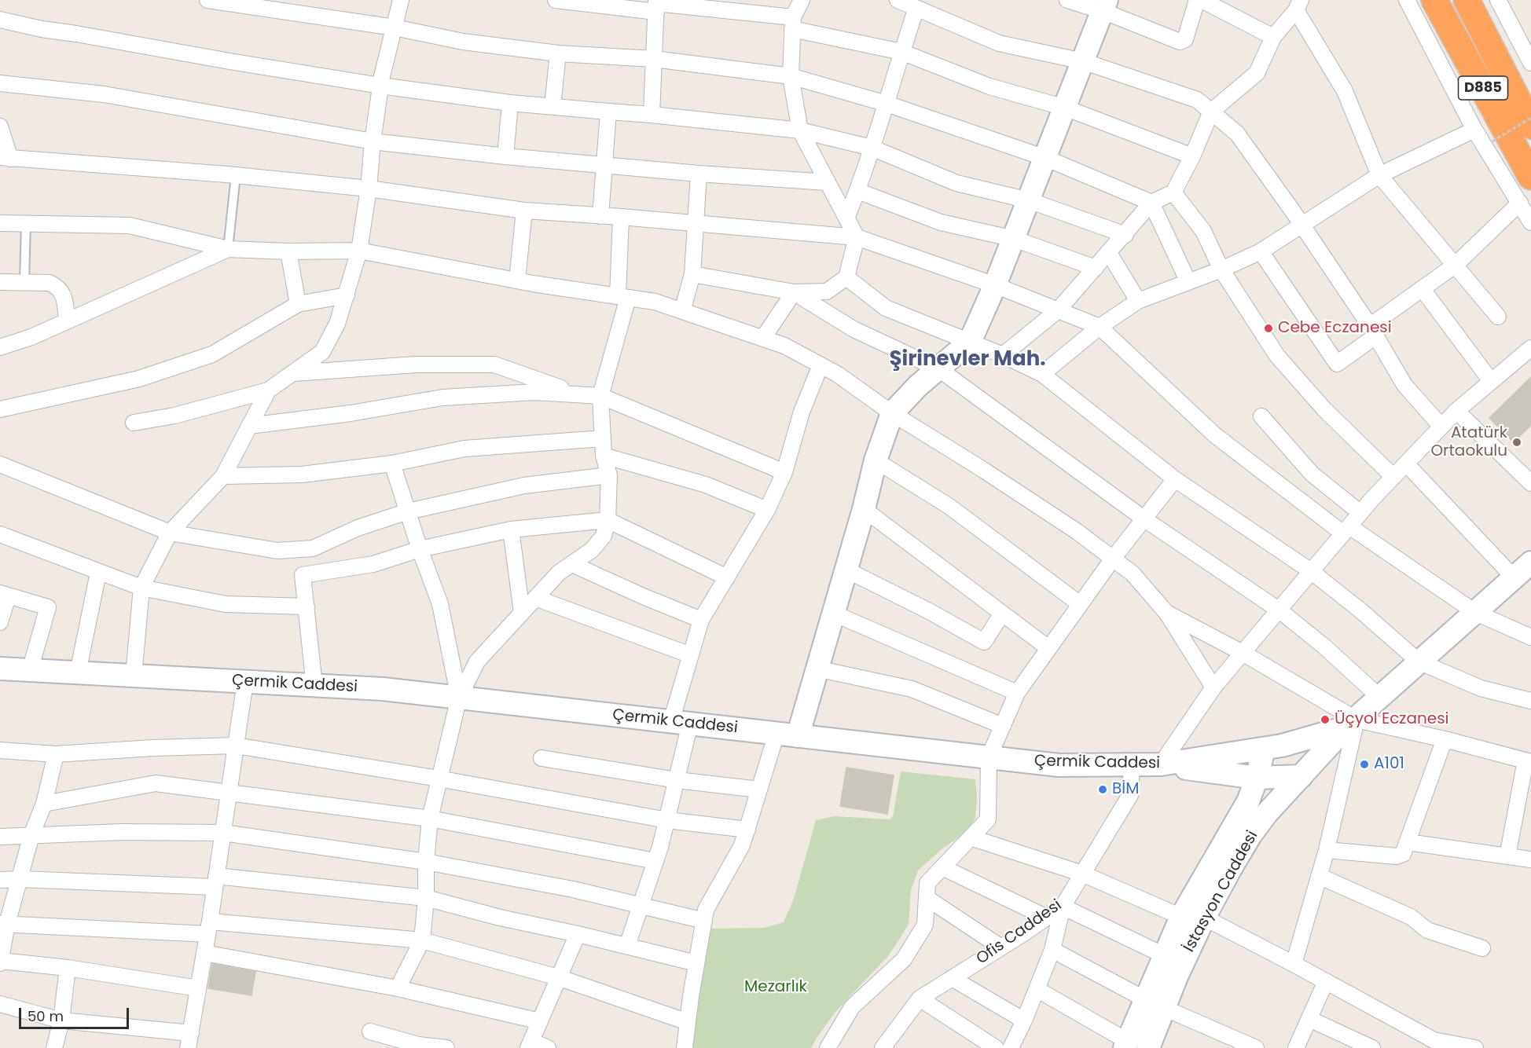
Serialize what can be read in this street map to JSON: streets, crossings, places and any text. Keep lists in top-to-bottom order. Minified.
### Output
{"streets":{"highway":["D885"],"main road":["Çermik Caddesi","İstasyon Caddesi"],"street":["Ofis Caddesi"]},"crossings":[["Çermik Caddesi","İstasyon Caddesi"],["Çermik Caddesi","Ofis Caddesi"]],"districts":["Şirinevler Mah."],"parks":["Mezarlık"],"places":["Cebe Eczanesi","Atatürk Ortaokulu","Üçyol Eczanesi","A101","BİM"],"scale_bar":"50 m"}
